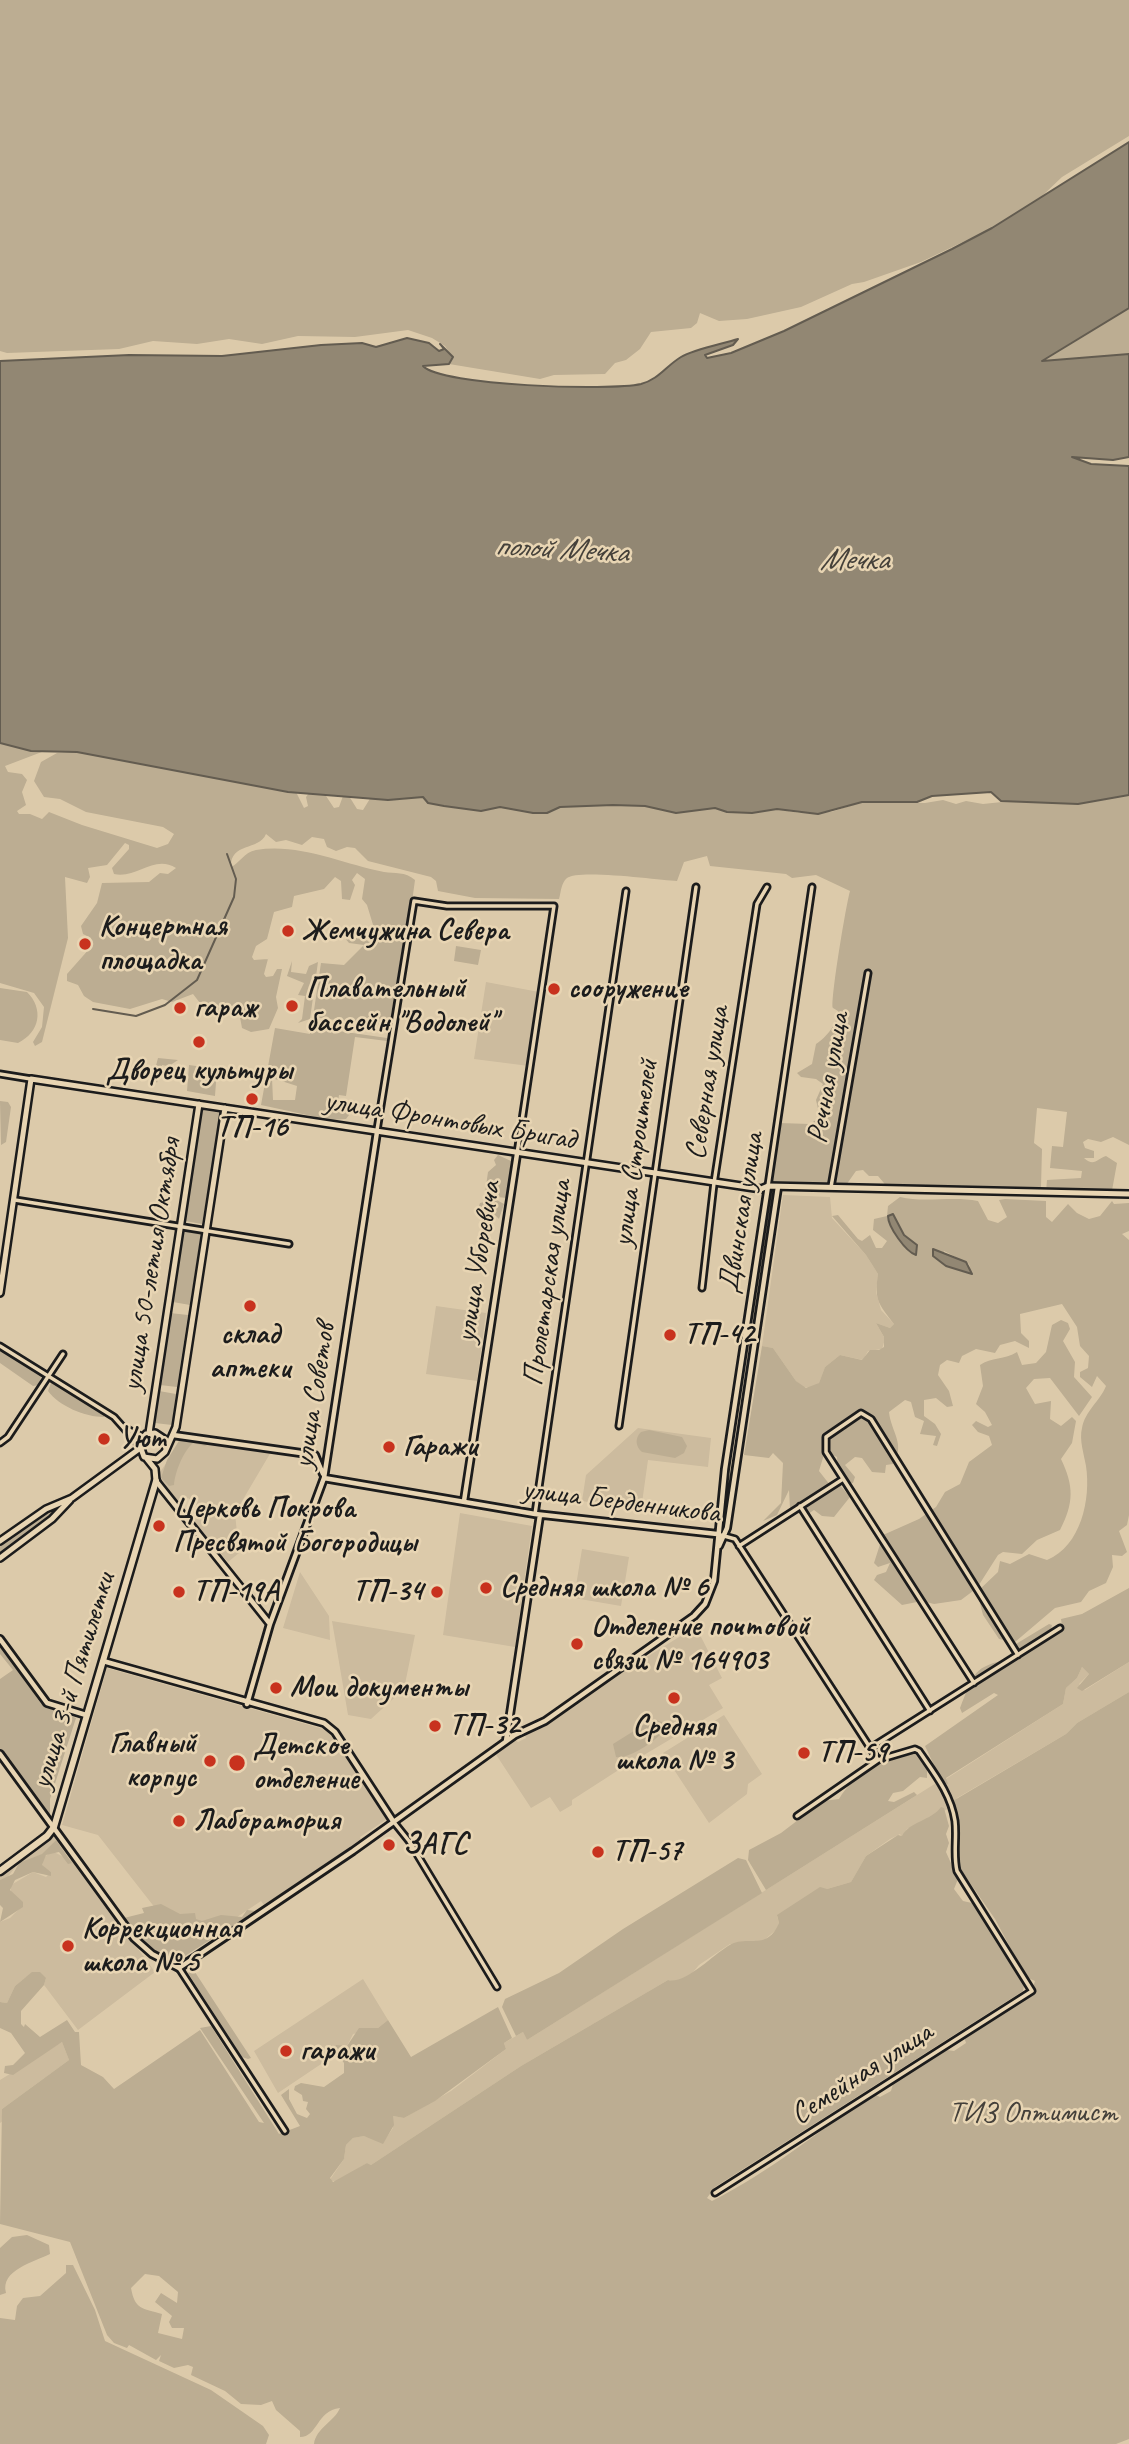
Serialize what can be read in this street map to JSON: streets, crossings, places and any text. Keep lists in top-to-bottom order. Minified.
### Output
{"streets":{"main road":["улица Фронтовых Бригад","улица 50-летия Октября","улица 3-й Пятилетки"],"street":["Речная улица","Северная улица","улица Строителей","Двинская улица","улица Уборевича","Пролетарская улица","улица Советов","улица Берденникова","Семейная улица"]},"crossings":[["Речная улица","улица Фронтовых Бригад"],["Северная улица","улица Фронтовых Бригад"],["улица Фронтовых Бригад","улица Строителей"],["улица Фронтовых Бригад","Двинская улица"],["улица Фронтовых Бригад","улица Уборевича"],["улица Фронтовых Бригад","улица 50-летия Октября"],["улица Фронтовых Бригад","Пролетарская улица"],["улица Фронтовых Бригад","улица Советов"],["Двинская улица","Пролетарская улица"],["Двинская улица","улица Берденникова"],["улица Уборевича","улица Советов"],["улица Уборевича","улица Берденникова"],["Пролетарская улица","улица Берденникова"],["улица Советов","улица Берденникова"],["улица Берденникова","Семейная улица"]],"water":["полой Мечка","Мечка"],"parks":["ТИЗ Оптимист"],"places":["Жемчужина Севера","Концертная площадка","сооружение","Плавательный бассейн \"Водолей\"","гараж","Дворец культуры","ТП-16","склад аптеки","ТП-42","Уют","Гаражи","Церковь Покрова Пресвятой Богородицы","Средняя школа № 6","ТП-19А","ТП-34","Отделение почтовой связи № 164903","Мои документы","Средняя школа № 3","ТП-32","ТП-59","Главный корпус","Детское отделение","Лаборатория","ЗАГС","ТП-57","Коррекционная школа № 5","гаражи"]}
